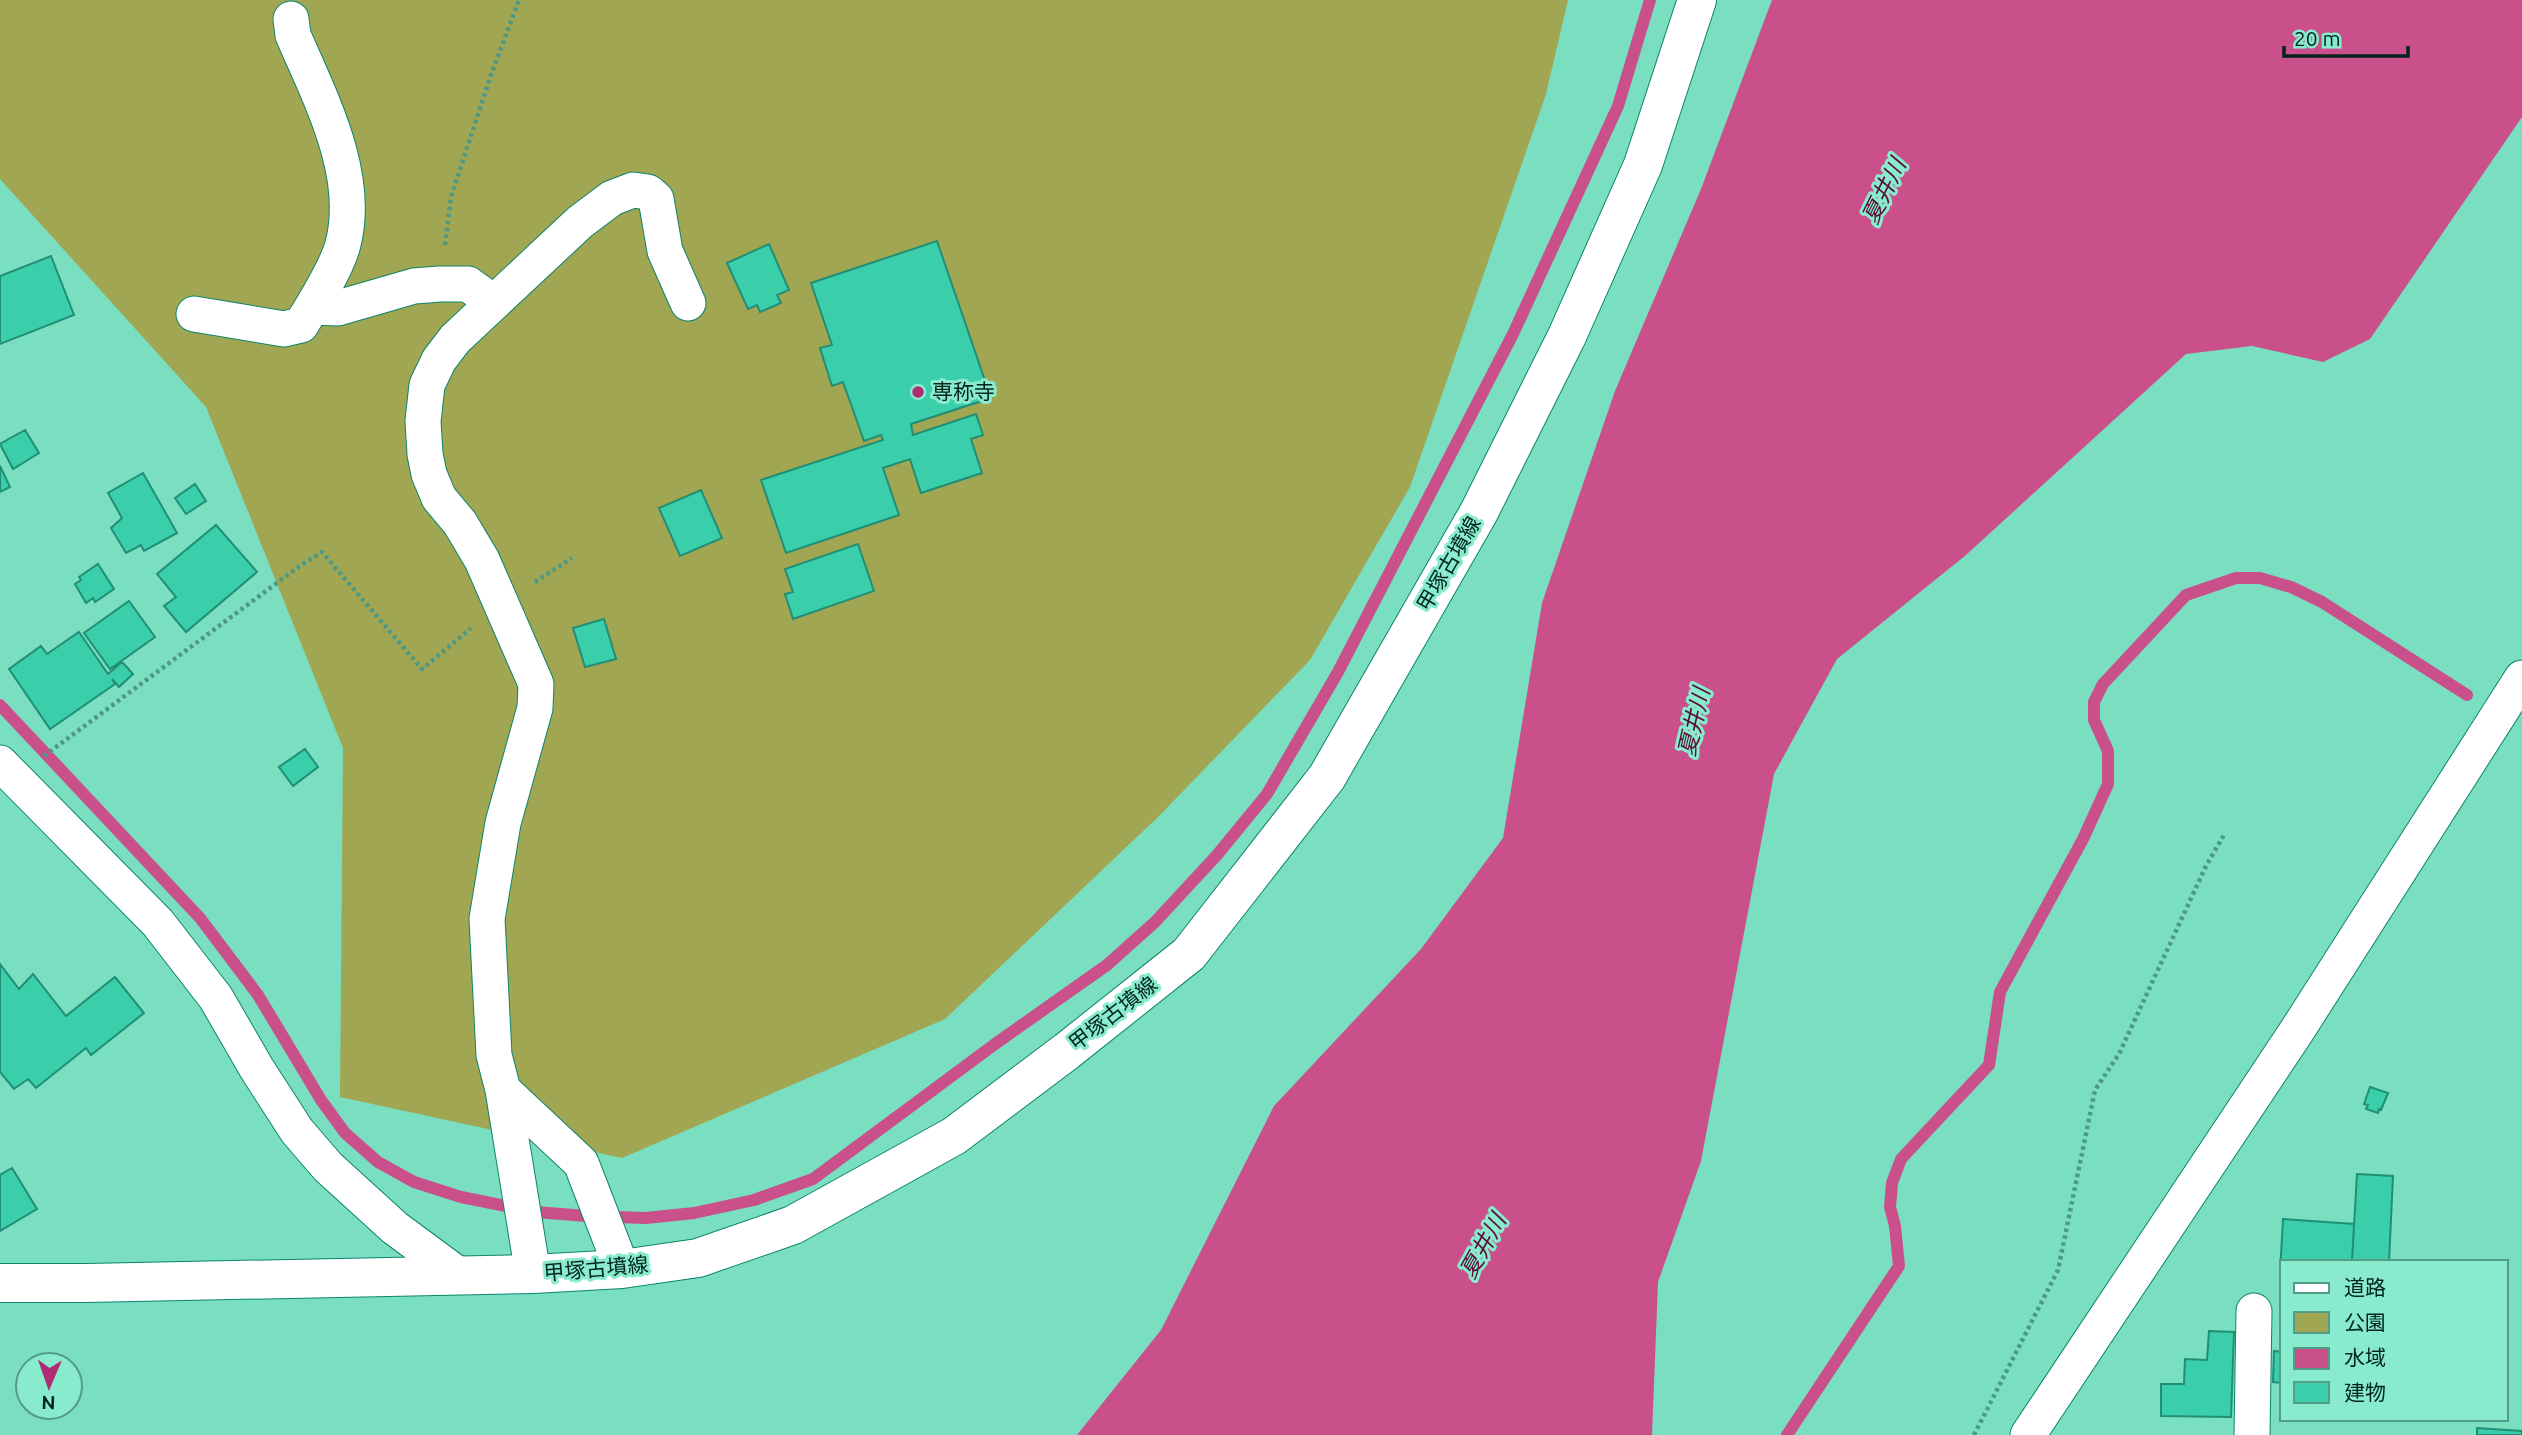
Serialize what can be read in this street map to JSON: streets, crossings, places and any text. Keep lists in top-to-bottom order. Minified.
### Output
{"streets":{"main road":["甲塚古墳線"]},"water":["夏井川"],"places":["専称寺"],"legend":["道路","公園","水域","建物"],"scale_bar":"20 m","north":"bottom"}
